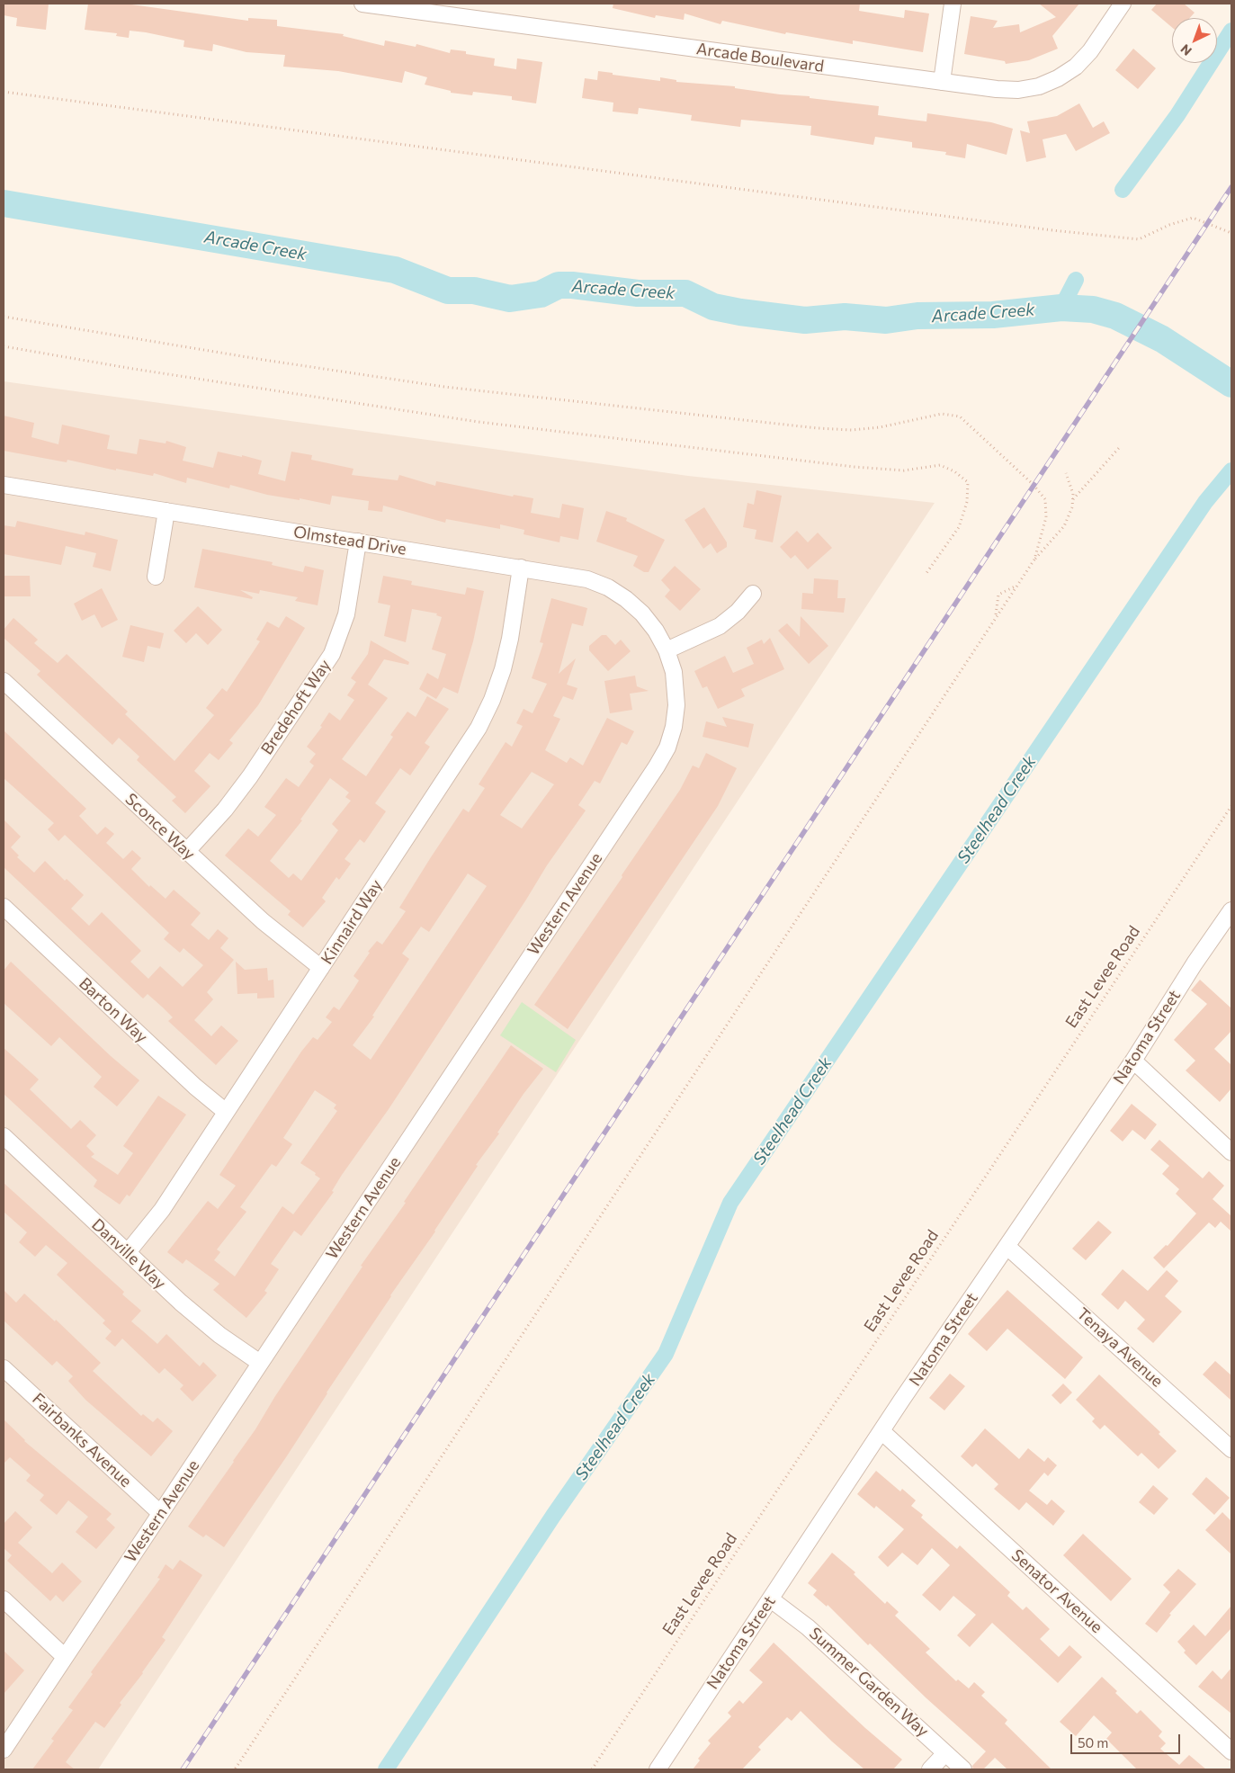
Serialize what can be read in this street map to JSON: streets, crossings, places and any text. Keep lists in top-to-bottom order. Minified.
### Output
{"streets":{"street":["Arcade Boulevard","Olmstead Drive","Bredehoft Way","Sconce Way","Western Avenue","Kinnaird Way","Barton Way","Natoma Street","Danville Way","Tenaya Avenue","Fairbanks Avenue","Senator Avenue","Summer Garden Way"],"path":["East Levee Road"]},"crossings":[["Olmstead Drive","Bredehoft Way"],["Olmstead Drive","Western Avenue"],["Olmstead Drive","Kinnaird Way"],["Bredehoft Way","Sconce Way"],["Sconce Way","Kinnaird Way"],["Western Avenue","Danville Way"],["Western Avenue","Fairbanks Avenue"],["Kinnaird Way","Barton Way"],["Kinnaird Way","Danville Way"],["Natoma Street","Tenaya Avenue"],["Natoma Street","Senator Avenue"],["Natoma Street","Summer Garden Way"]],"water":["Arcade Creek","Steelhead Creek"],"scale_bar":"50 m","north":"bottom left"}
